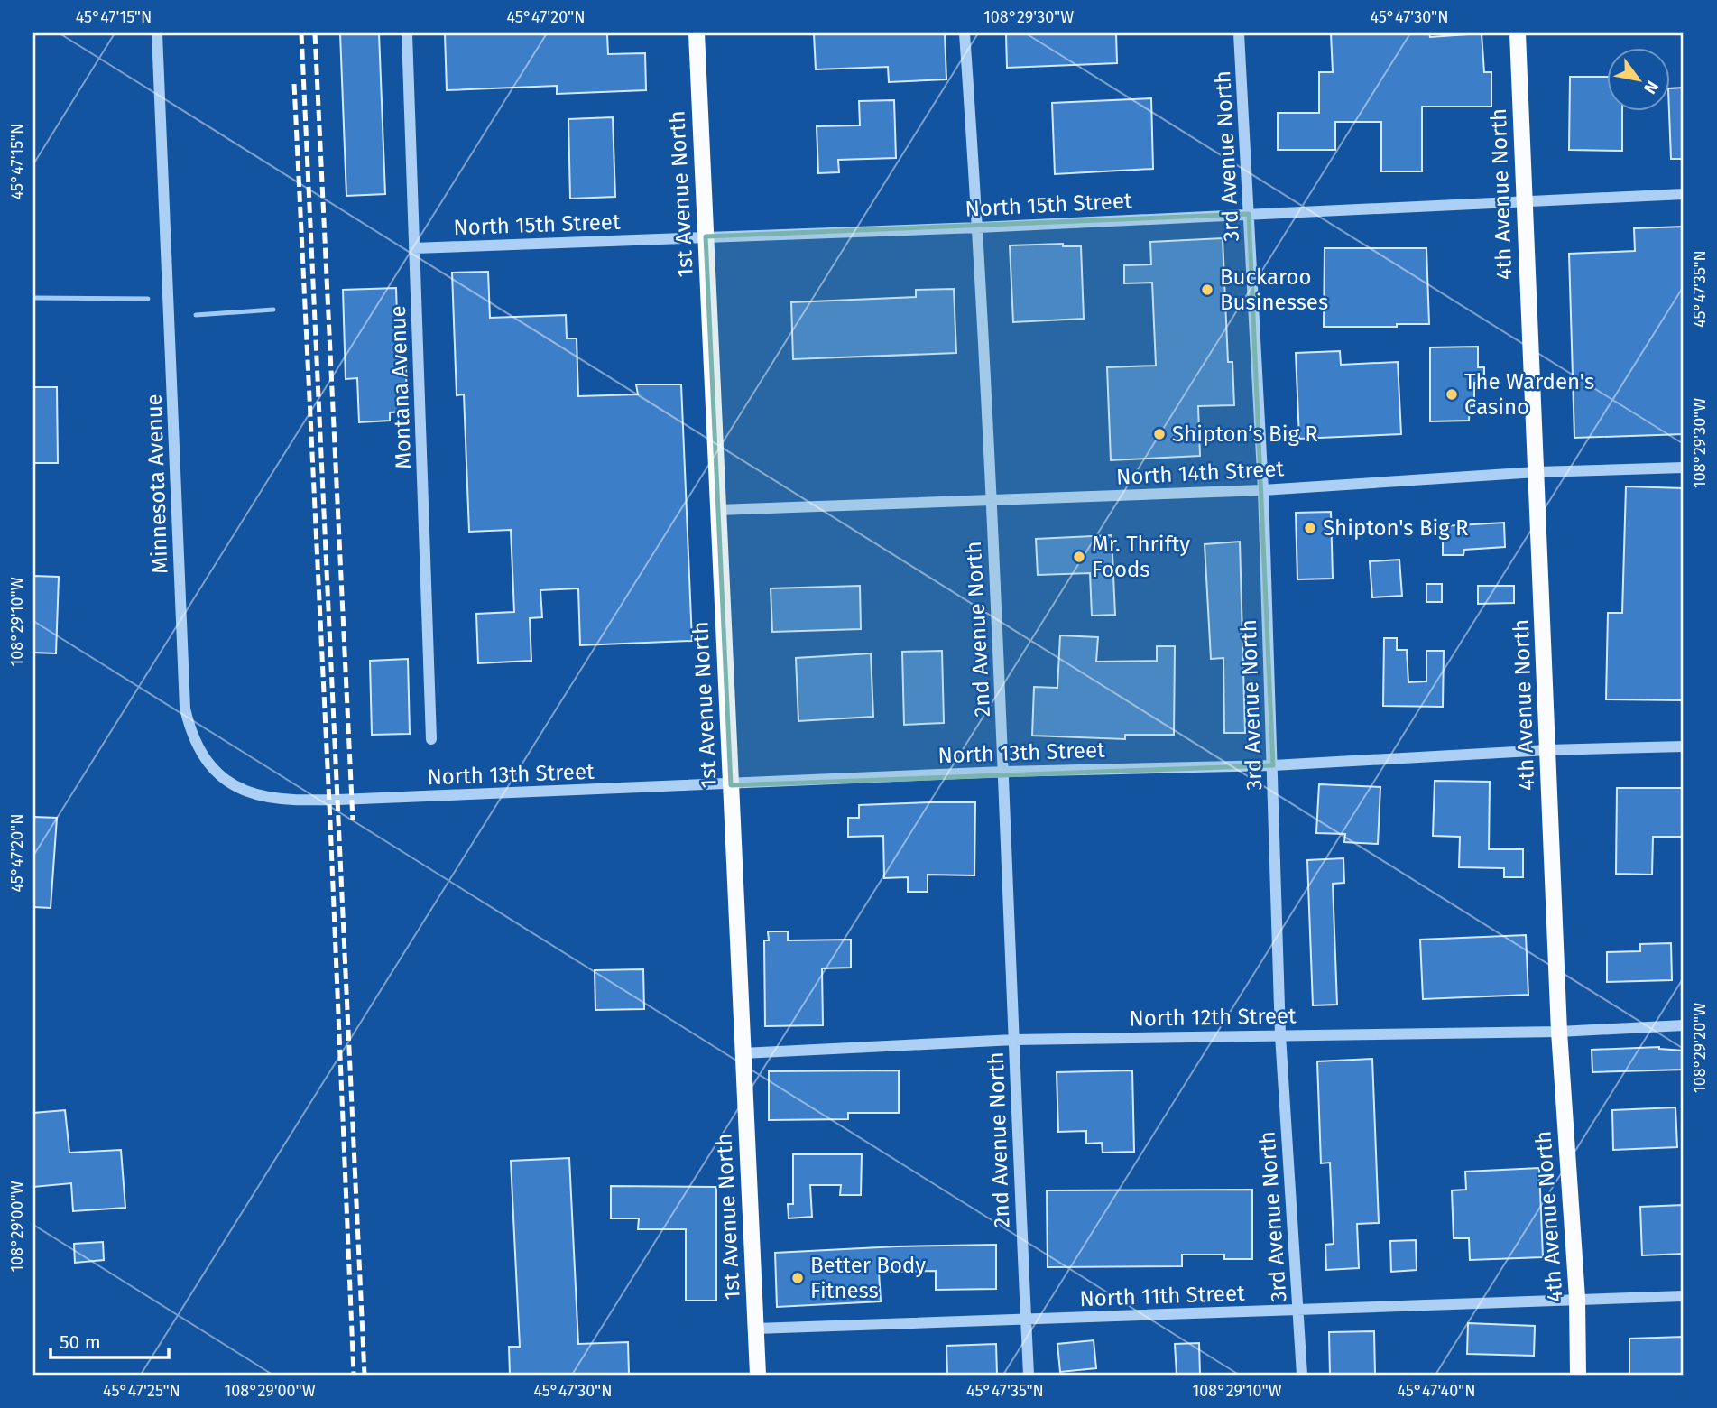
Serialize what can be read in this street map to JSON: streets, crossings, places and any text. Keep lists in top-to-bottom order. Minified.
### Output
{"streets":{"main road":["1st Avenue North","4th Avenue North"],"street":["3rd Avenue North","North 15th Street","Montana Avenue","North 14th Street","Minnesota Avenue","2nd Avenue North","North 13th Street","North 12th Street","North 11th Street"]},"crossings":[["3rd Avenue North","North 15th Street"],["3rd Avenue North","North 14th Street"],["3rd Avenue North","North 13th Street"],["3rd Avenue North","North 12th Street"],["3rd Avenue North","North 11th Street"],["1st Avenue North","North 15th Street"],["1st Avenue North","North 14th Street"],["1st Avenue North","North 13th Street"],["1st Avenue North","North 12th Street"],["1st Avenue North","North 11th Street"],["4th Avenue North","North 15th Street"],["4th Avenue North","North 14th Street"],["4th Avenue North","North 13th Street"],["4th Avenue North","North 12th Street"],["4th Avenue North","North 11th Street"],["North 15th Street","Montana Avenue"],["North 15th Street","2nd Avenue North"],["North 14th Street","2nd Avenue North"],["Minnesota Avenue","North 13th Street"],["2nd Avenue North","North 13th Street"],["2nd Avenue North","North 12th Street"],["2nd Avenue North","North 11th Street"]],"places":["Buckaroo Businesses","The Warden's Casino","Shipton’s Big R","Shipton's Big R","Mr. Thrifty Foods","Better Body Fitness"],"scale_bar":"50 m","north":"bottom right","coordinates":["45°47'15\"N","45°47'20\"N","108°29'30\"W","45°47'30\"N","45°47'35\"N","108°29'10\"W","108°29'20\"W","108°29'00\"W","45°47'25\"N","45°47'40\"N"]}
